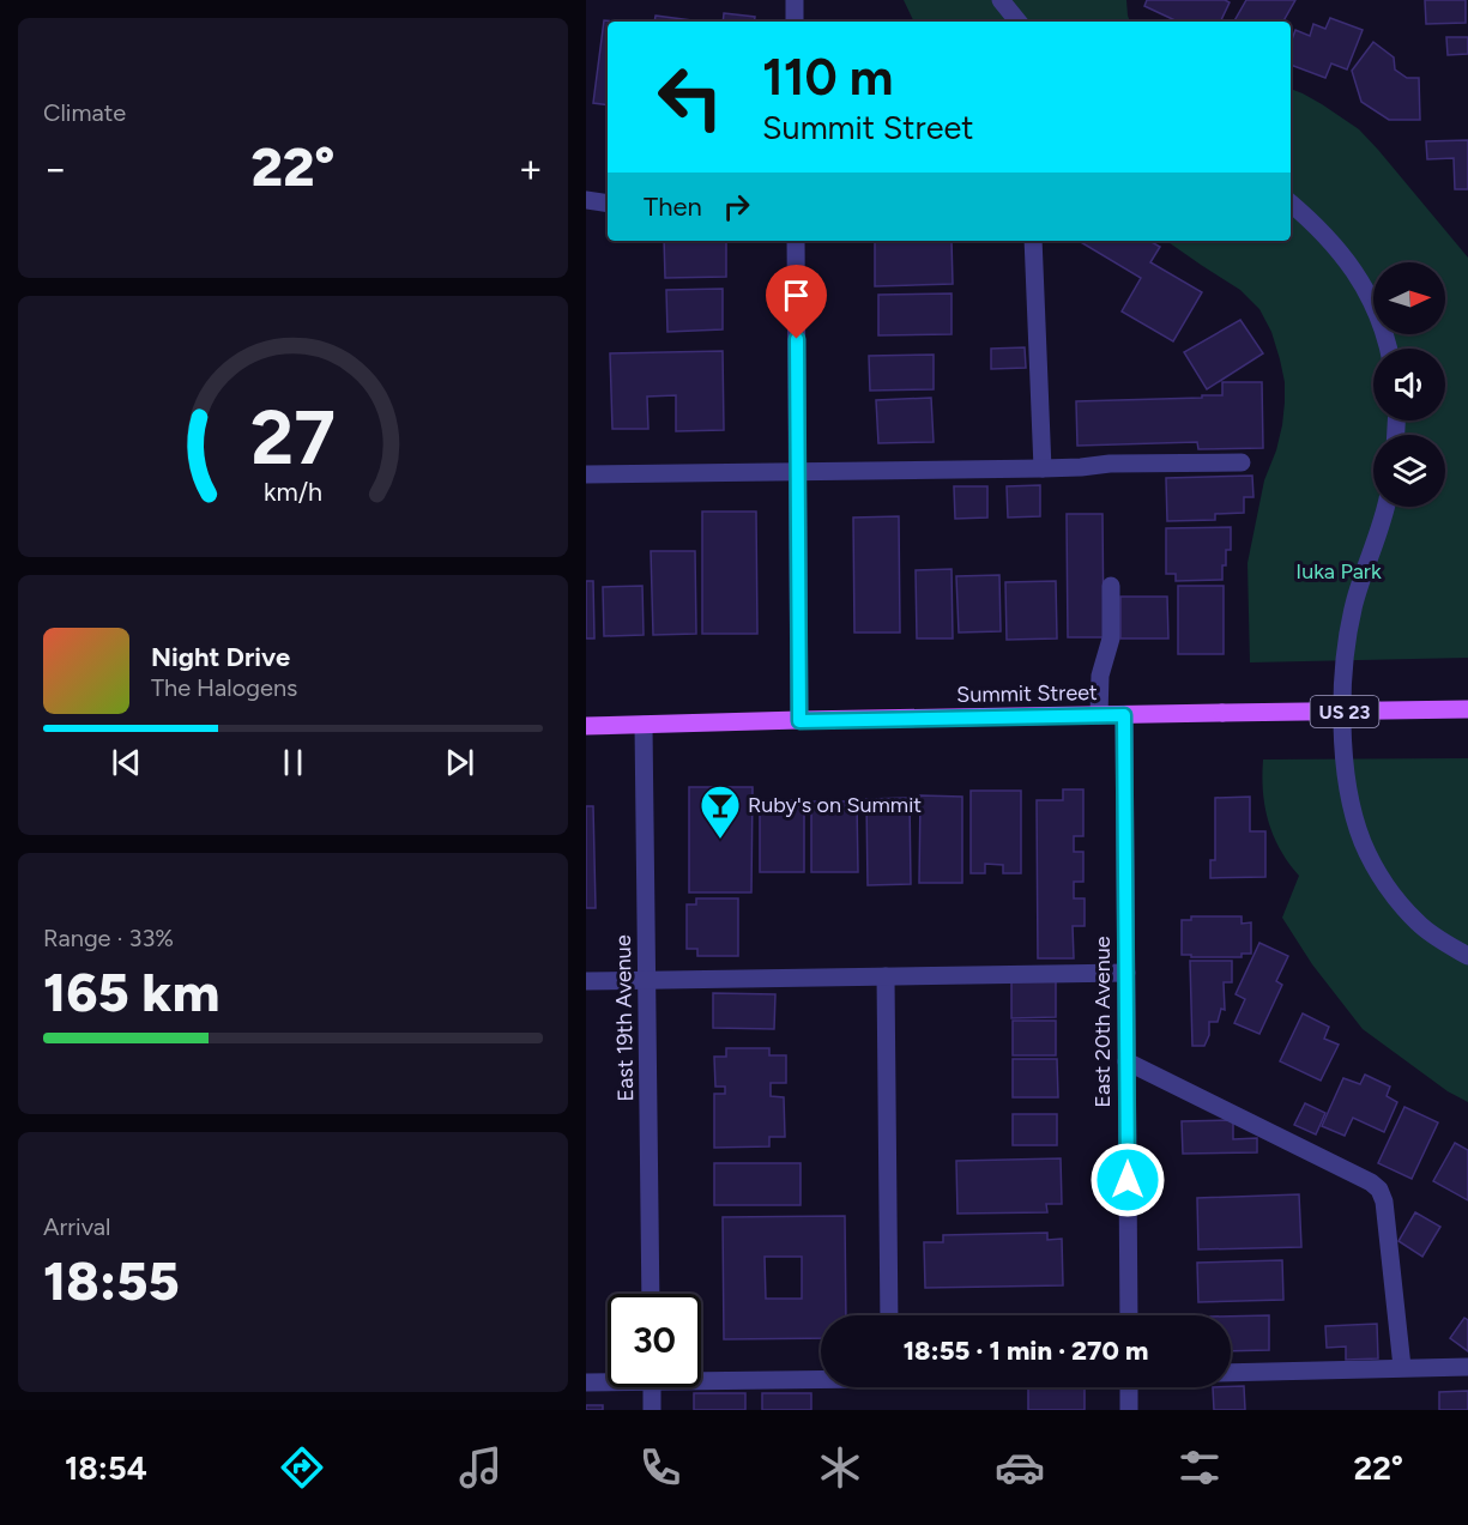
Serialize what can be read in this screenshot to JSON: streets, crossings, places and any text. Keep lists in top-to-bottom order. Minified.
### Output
{"streets":{"main road":["Summit Street","US 23"],"street":["East 19th Avenue","East 20th Avenue"]},"crossings":[["Summit Street","East 19th Avenue"],["Summit Street","East 20th Avenue"]],"parks":["Iuka Park"],"places":{"bar":["Ruby's on Summit"]},"north":"right","page":{"tile":["Climate",["Range · 33%","165 km"],["Arrival","18:55"]],"turn":["110 m","Summit Street"],"heat":["−","22°","+"],"then":"Then","song":["Night Drive","The Halogens"],"limit":"30","trip":"18:55 · 1 min · 270 m","tabs":["18:54","22°"],"gauge":["27","km/h"]}}
